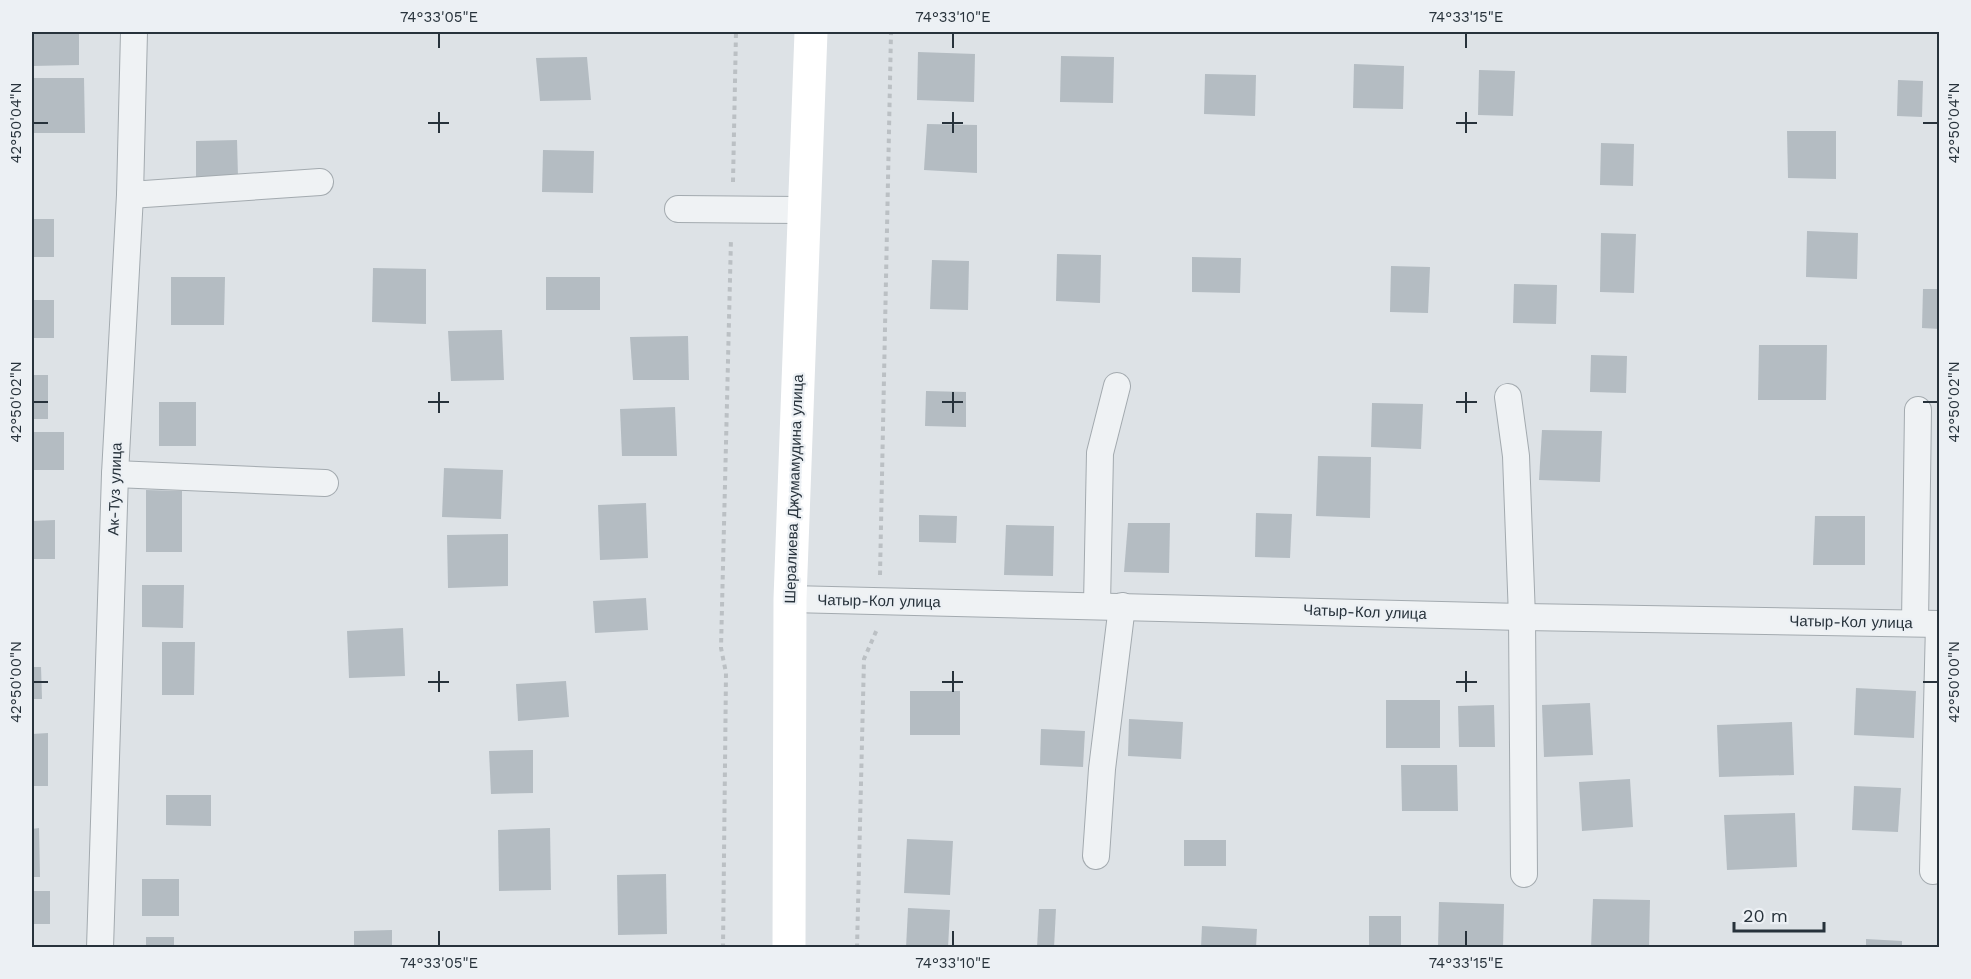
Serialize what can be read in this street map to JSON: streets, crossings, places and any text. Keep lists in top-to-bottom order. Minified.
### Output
{"streets":{"street":["Ак-Туз улица","Шералиева Джумамудина улица","Чатыр-Кол улица"]},"crossings":[["Шералиева Джумамудина улица","Чатыр-Кол улица"]],"scale_bar":"20 m","coordinates":["74°33'05\"E","74°33'10\"E","74°33'15\"E","42°50'04\"N","42°50'02\"N","42°50'00\"N"]}
